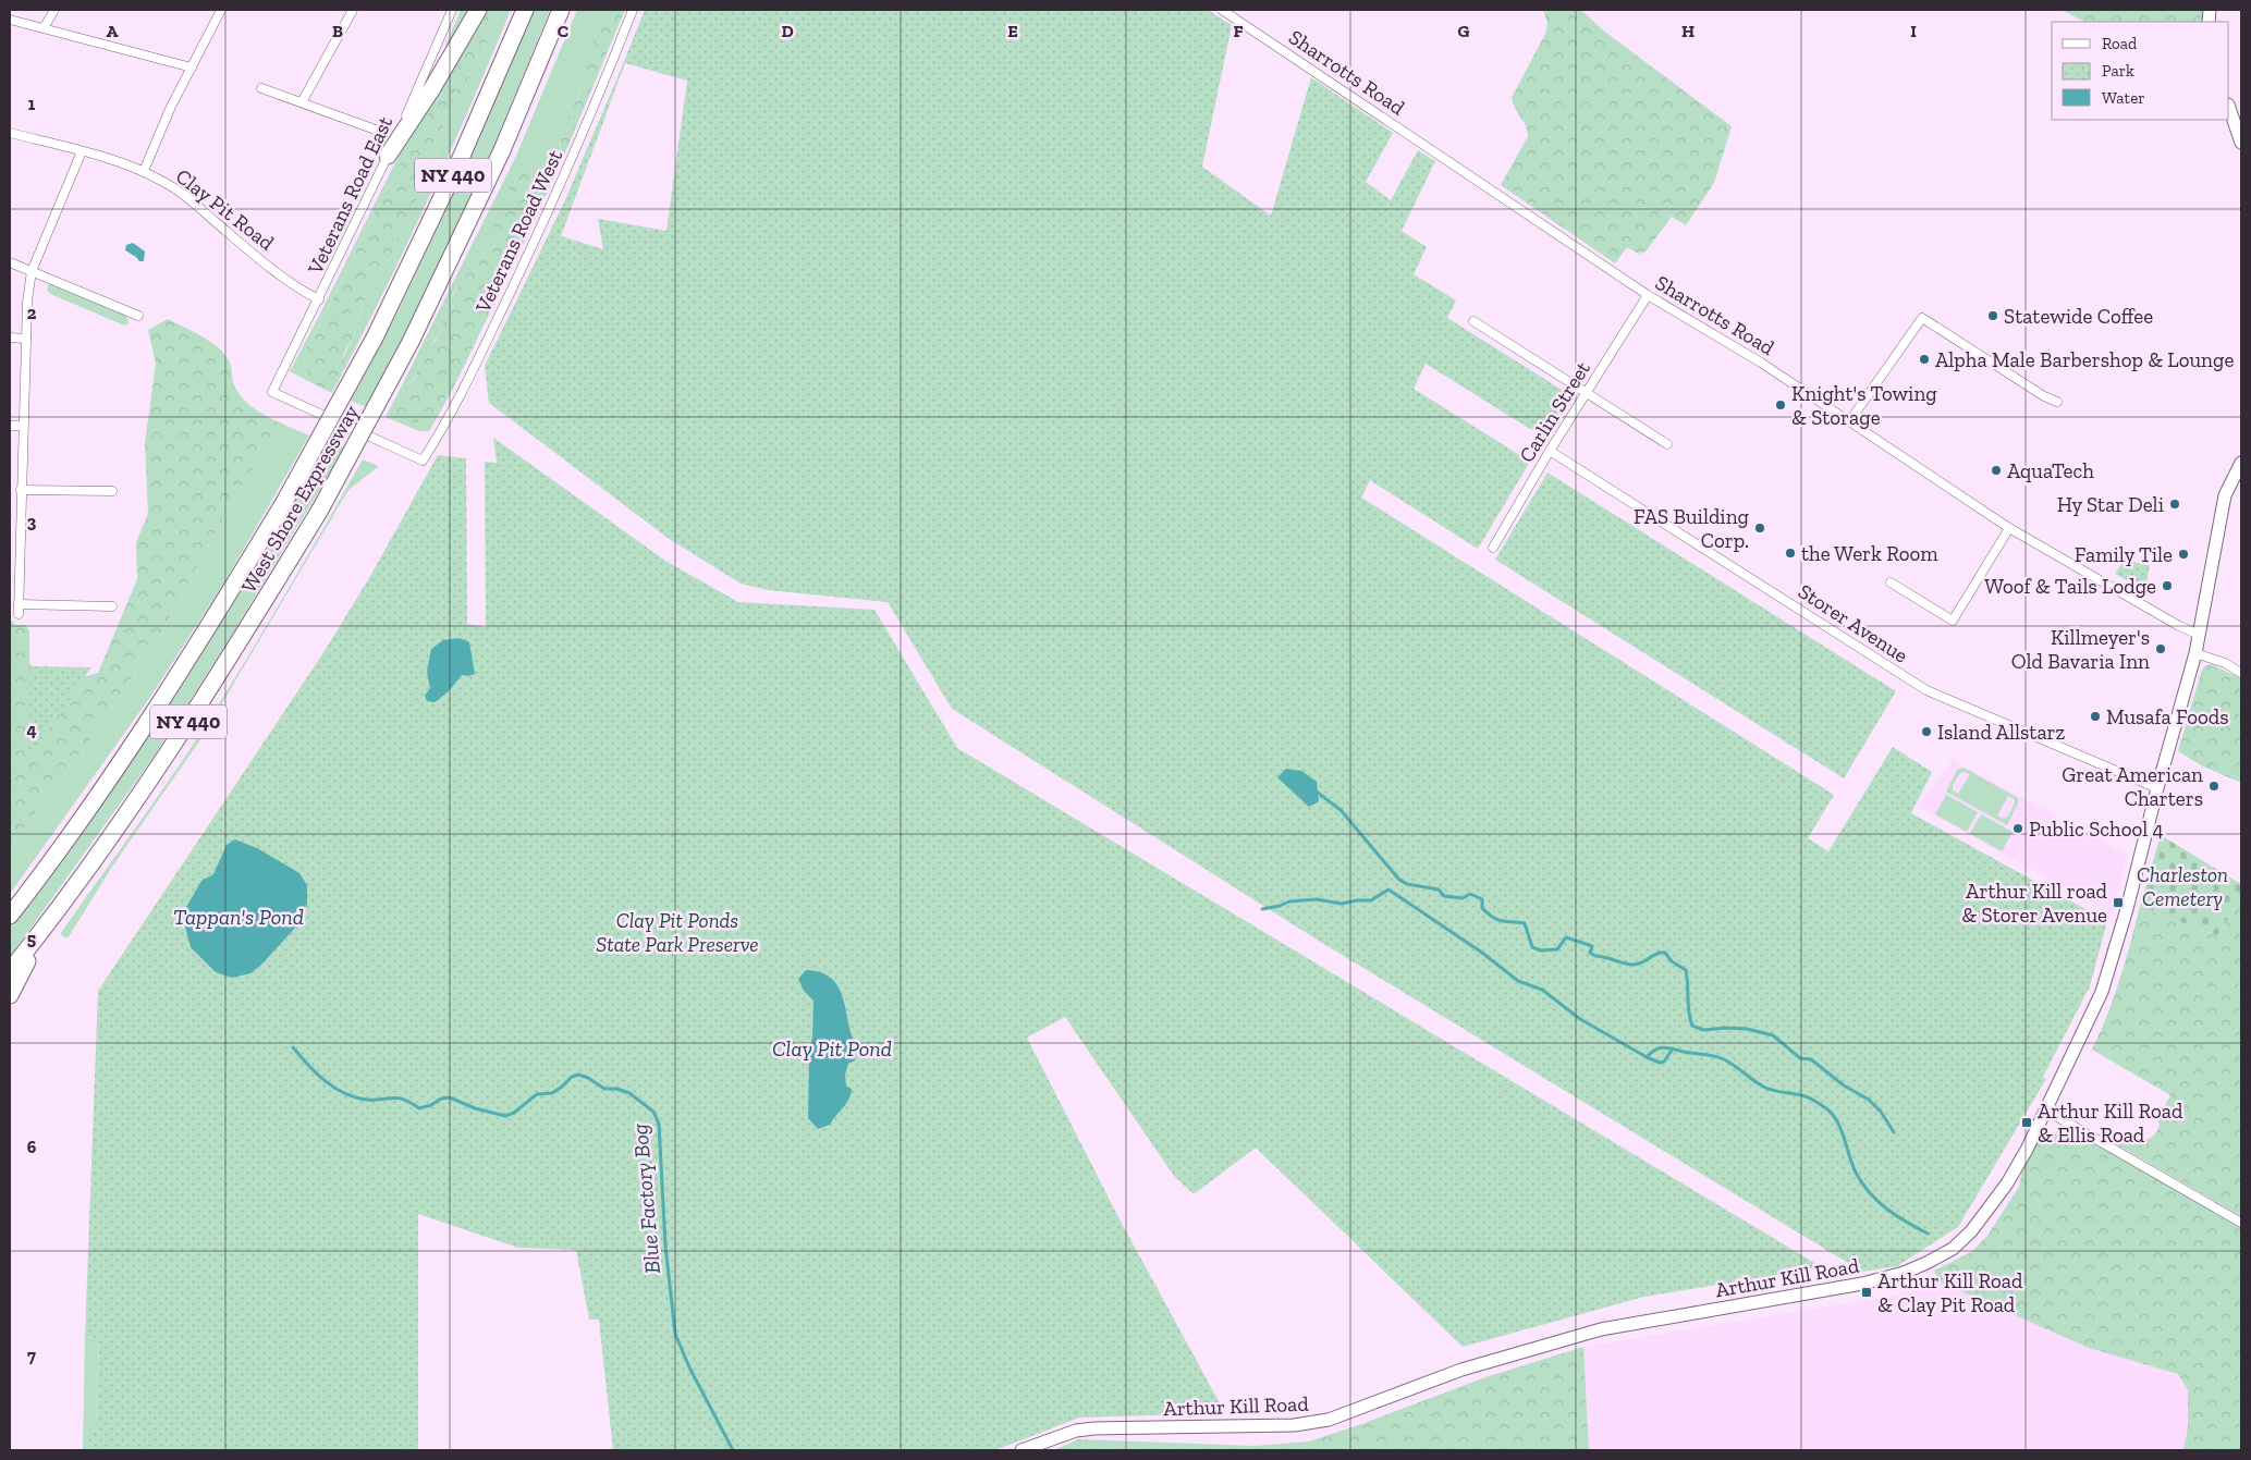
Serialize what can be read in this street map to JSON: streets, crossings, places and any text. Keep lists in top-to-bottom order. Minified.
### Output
{"streets":{"highway":["NY 440","West Shore Expressway"],"street":["Sharrotts Road","Veterans Road East","Clay Pit Road","Veterans Road West","Carlin Street","Storer Avenue","Arthur Kill Road"]},"crossings":[["Sharrotts Road","Carlin Street"],["Sharrotts Road","Arthur Kill Road"],["Veterans Road East","Clay Pit Road"],["Veterans Road East","Veterans Road West"],["Carlin Street","Storer Avenue"],["Storer Avenue","Arthur Kill Road"]],"water":["Tappan's Pond","Clay Pit Pond","Blue Factory Bog"],"parks":["Charleston Cemetery","Clay Pit Ponds State Park Preserve"],"places":{"other":["Statewide Coffee","Alpha Male Barbershop & Lounge","Knight's Towing & Storage","AquaTech","Hy Star Deli","FAS Building Corp.","the Werk Room","Family Tile","Woof & Tails Lodge","Killmeyer's Old Bavaria Inn","Musafa Foods","Island Allstarz","Great American Charters","Public School 4"],"transit":["Arthur Kill road & Storer Avenue","Arthur Kill Road & Ellis Road","Arthur Kill Road & Clay Pit Road"]},"legend":["Road","Park","Water"],"grid":{"columns":["A","B","C","D","E","F","G","H","I"],"rows":["1","2","3","4","5","6","7"]}}
